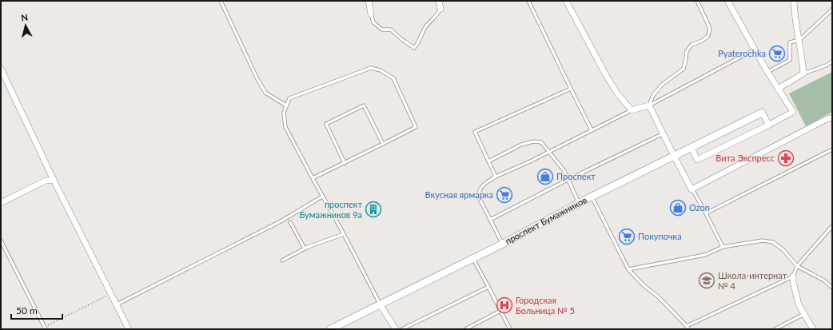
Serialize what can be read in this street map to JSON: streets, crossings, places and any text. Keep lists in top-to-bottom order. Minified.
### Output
{"streets":{"street":["проспект Бумажников"]},"places":{"supermarket":["Pyaterochka","Вкусная ярмарка","Покупочка"],"pharmacy":["Вита Экспресс"],"shop":["Проспект","Ozon"],"building":["проспект Бумажников 9а"],"school or university":["Школа-интернат № 4"],"hospital":["Городская Больница № 5"]},"scale_bar":"50 m","north":"top"}
